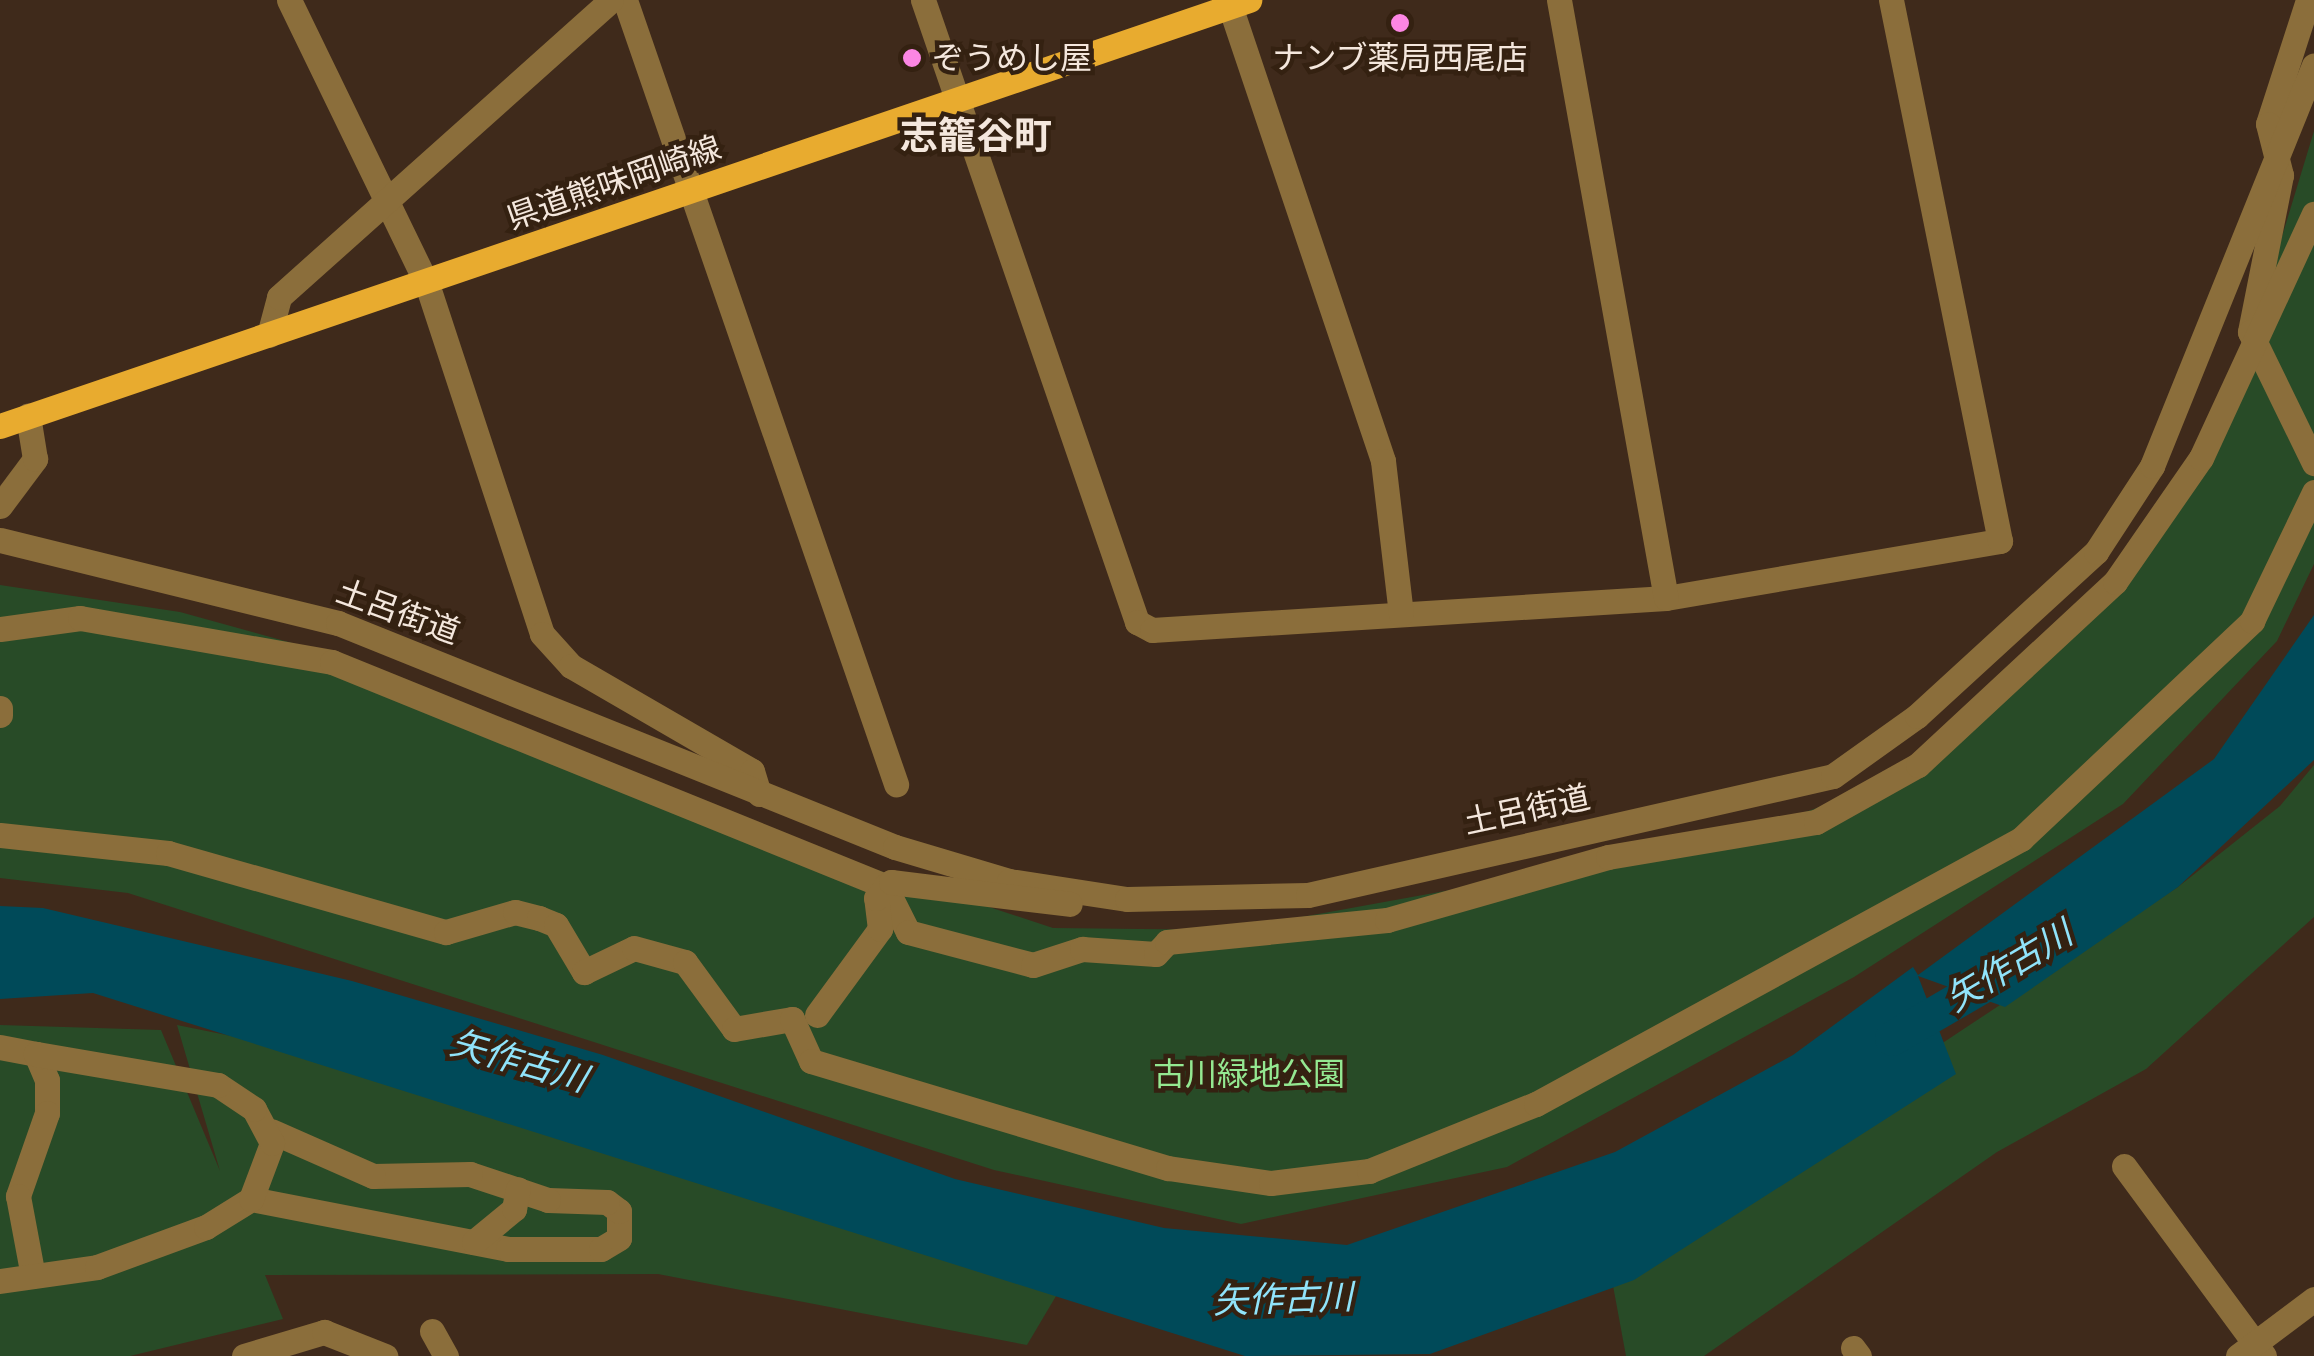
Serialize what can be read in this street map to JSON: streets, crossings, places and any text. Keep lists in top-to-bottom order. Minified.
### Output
{"streets":{"main road":["県道熊味岡崎線"],"street":["土呂街道"]},"districts":["志籠谷町"],"water":["矢作古川"],"parks":["古川緑地公園"],"places":["ナンブ薬局西尾店","ぞうめし屋"]}
